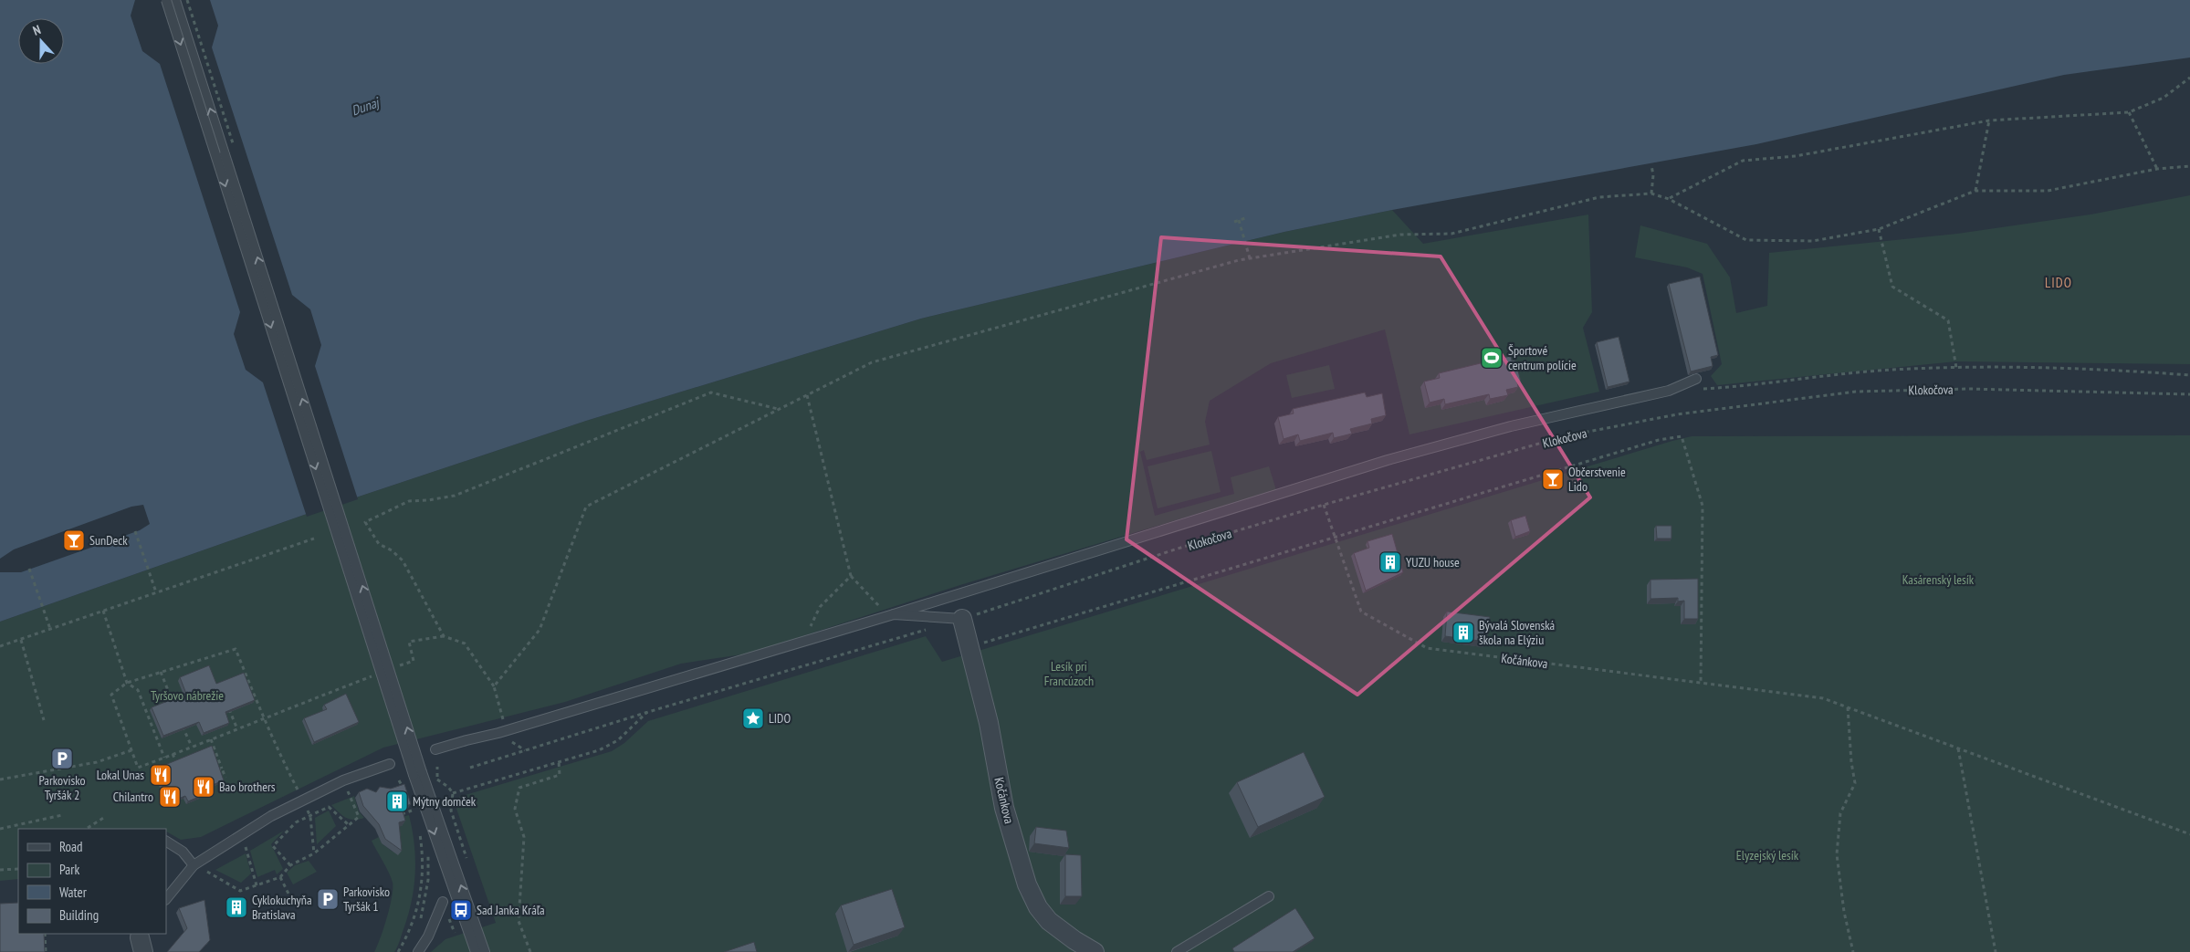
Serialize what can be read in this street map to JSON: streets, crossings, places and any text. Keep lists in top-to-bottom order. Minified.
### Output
{"streets":{"street":["Kočánkova"],"lane":["Klokočova"]},"crossings":[["Klokočova","Kočánkova"]],"districts":["LIDO"],"water":["Dunaj"],"parks":["Kasárenský lesík","Lesík pri Francúzoch","Tyršovo nábrežie","Elyzejský lesík"],"places":{"sports":["Športové centrum polície"],"bar":["Občerstvenie Lido","SunDeck"],"building":["YUZU house","Bývalá Slovenská škola na Elýziu","Mýtny domček","Cyklokuchyňa Bratislava"],"place":["LIDO"],"parking":["Parkovisko Tyršák 2","Parkovisko Tyršák 1"],"restaurant":["Lokal Unas","Bao brothers","Chilantro"],"bus stop":["Sad Janka Kráľa"]},"legend":["Road","Park","Water","Building"],"north":"top"}
